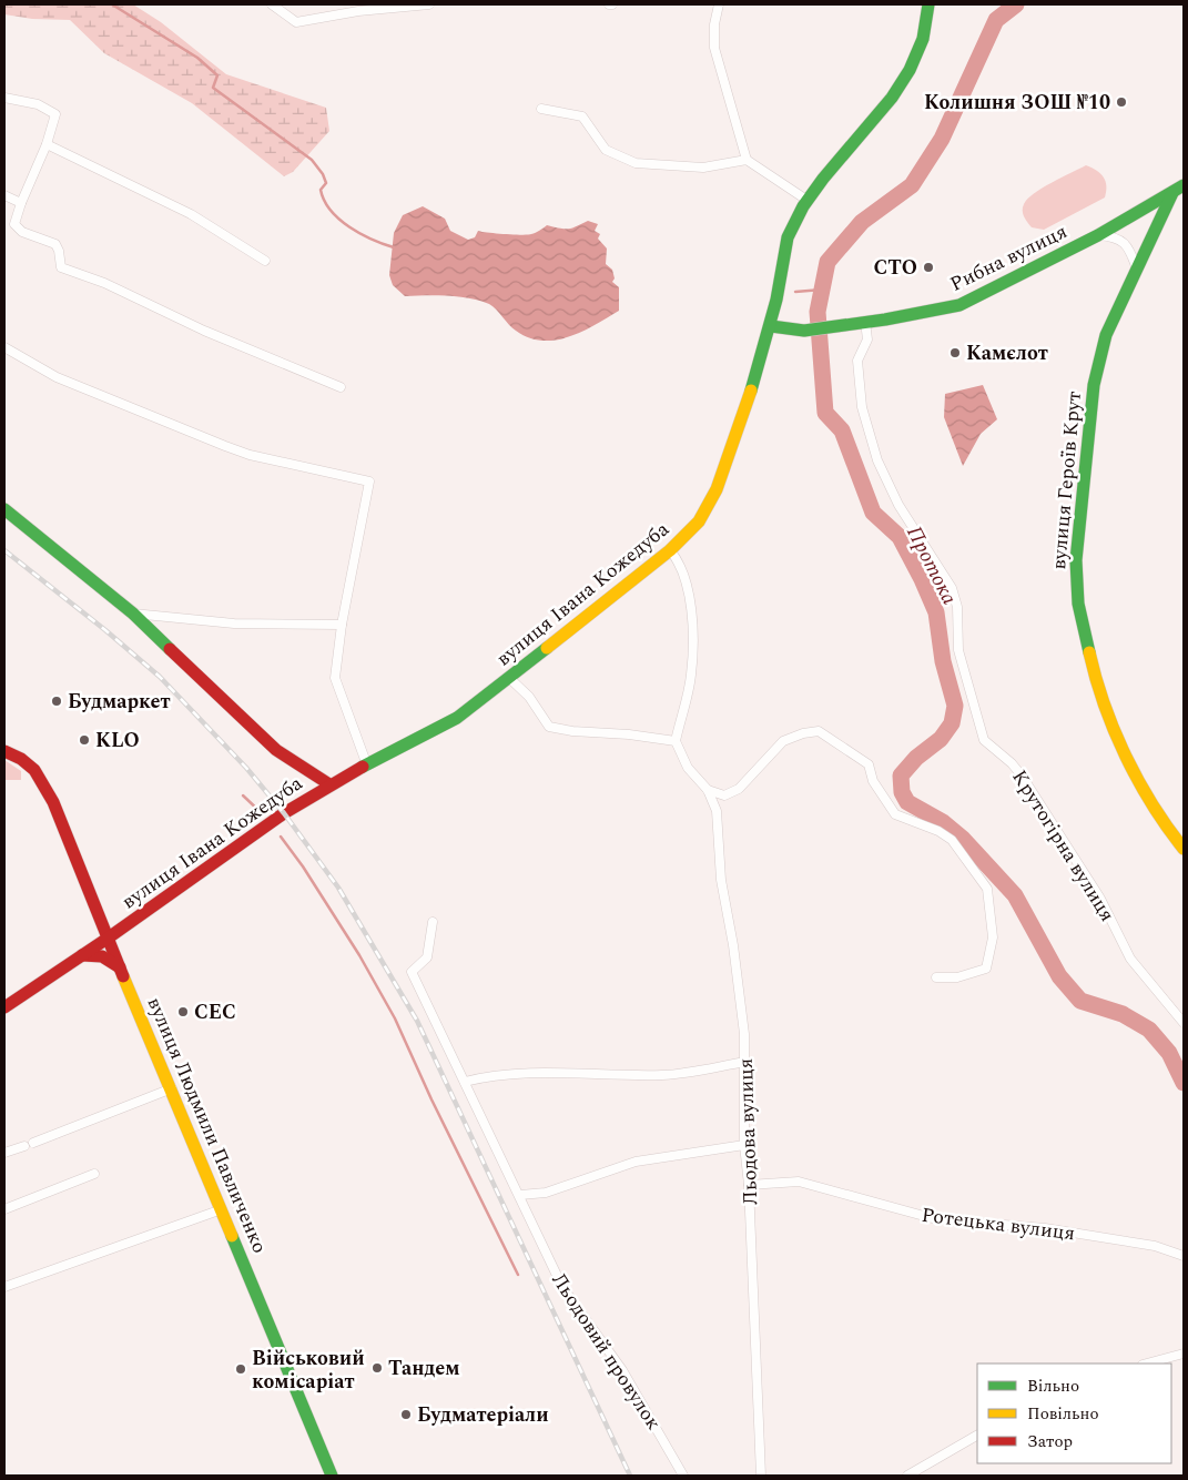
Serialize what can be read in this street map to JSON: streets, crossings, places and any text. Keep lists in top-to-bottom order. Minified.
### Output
{"streets":{"street":["Рибна вулиця","вулиця Героїв Крут","вулиця Івана Кожедуба","Крутогірна вулиця","вулиця Людмили Павличенко","Льодова вулиця","Ротецька вулиця","Льодовий провулок"]},"crossings":[["Рибна вулиця","вулиця Героїв Крут"],["Рибна вулиця","вулиця Івана Кожедуба"],["Рибна вулиця","Крутогірна вулиця"],["вулиця Івана Кожедуба","вулиця Людмили Павличенко"],["Льодова вулиця","Ротецька вулиця"]],"water":["Протока"],"places":["Колишня ЗОШ №10","СТО","Камєлот","Будмаркет","KLO","СЕС","Тандем","Військовий комісаріат","Будматеріали"],"legend":["Вільно","Повільно","Затор"]}
